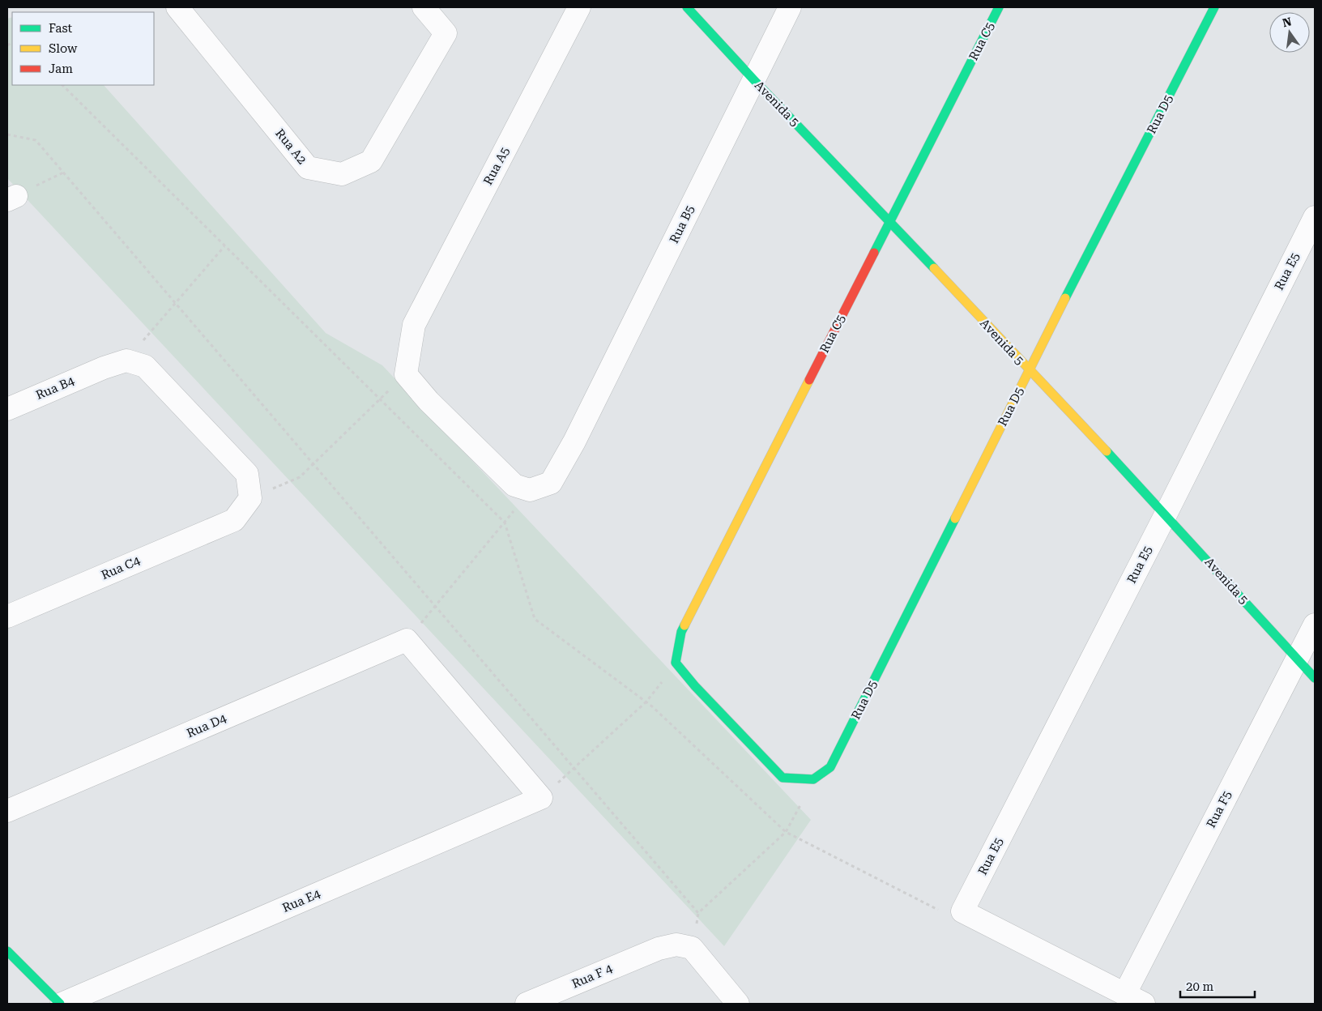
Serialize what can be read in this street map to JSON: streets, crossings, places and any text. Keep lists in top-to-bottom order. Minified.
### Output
{"streets":{"street":["Rua C5","Avenida 5","Rua D5","Rua A2","Rua A5","Rua B5","Rua E5","Rua B4","Rua C4","Rua D4","Rua F5","Rua E4","Rua F 4"]},"crossings":[["Rua C5","Avenida 5"],["Avenida 5","Rua D5"],["Avenida 5","Rua B5"],["Avenida 5","Rua E5"],["Avenida 5","Rua F5"]],"legend":["Fast","Slow","Jam"],"scale_bar":"20 m","north":"top"}
